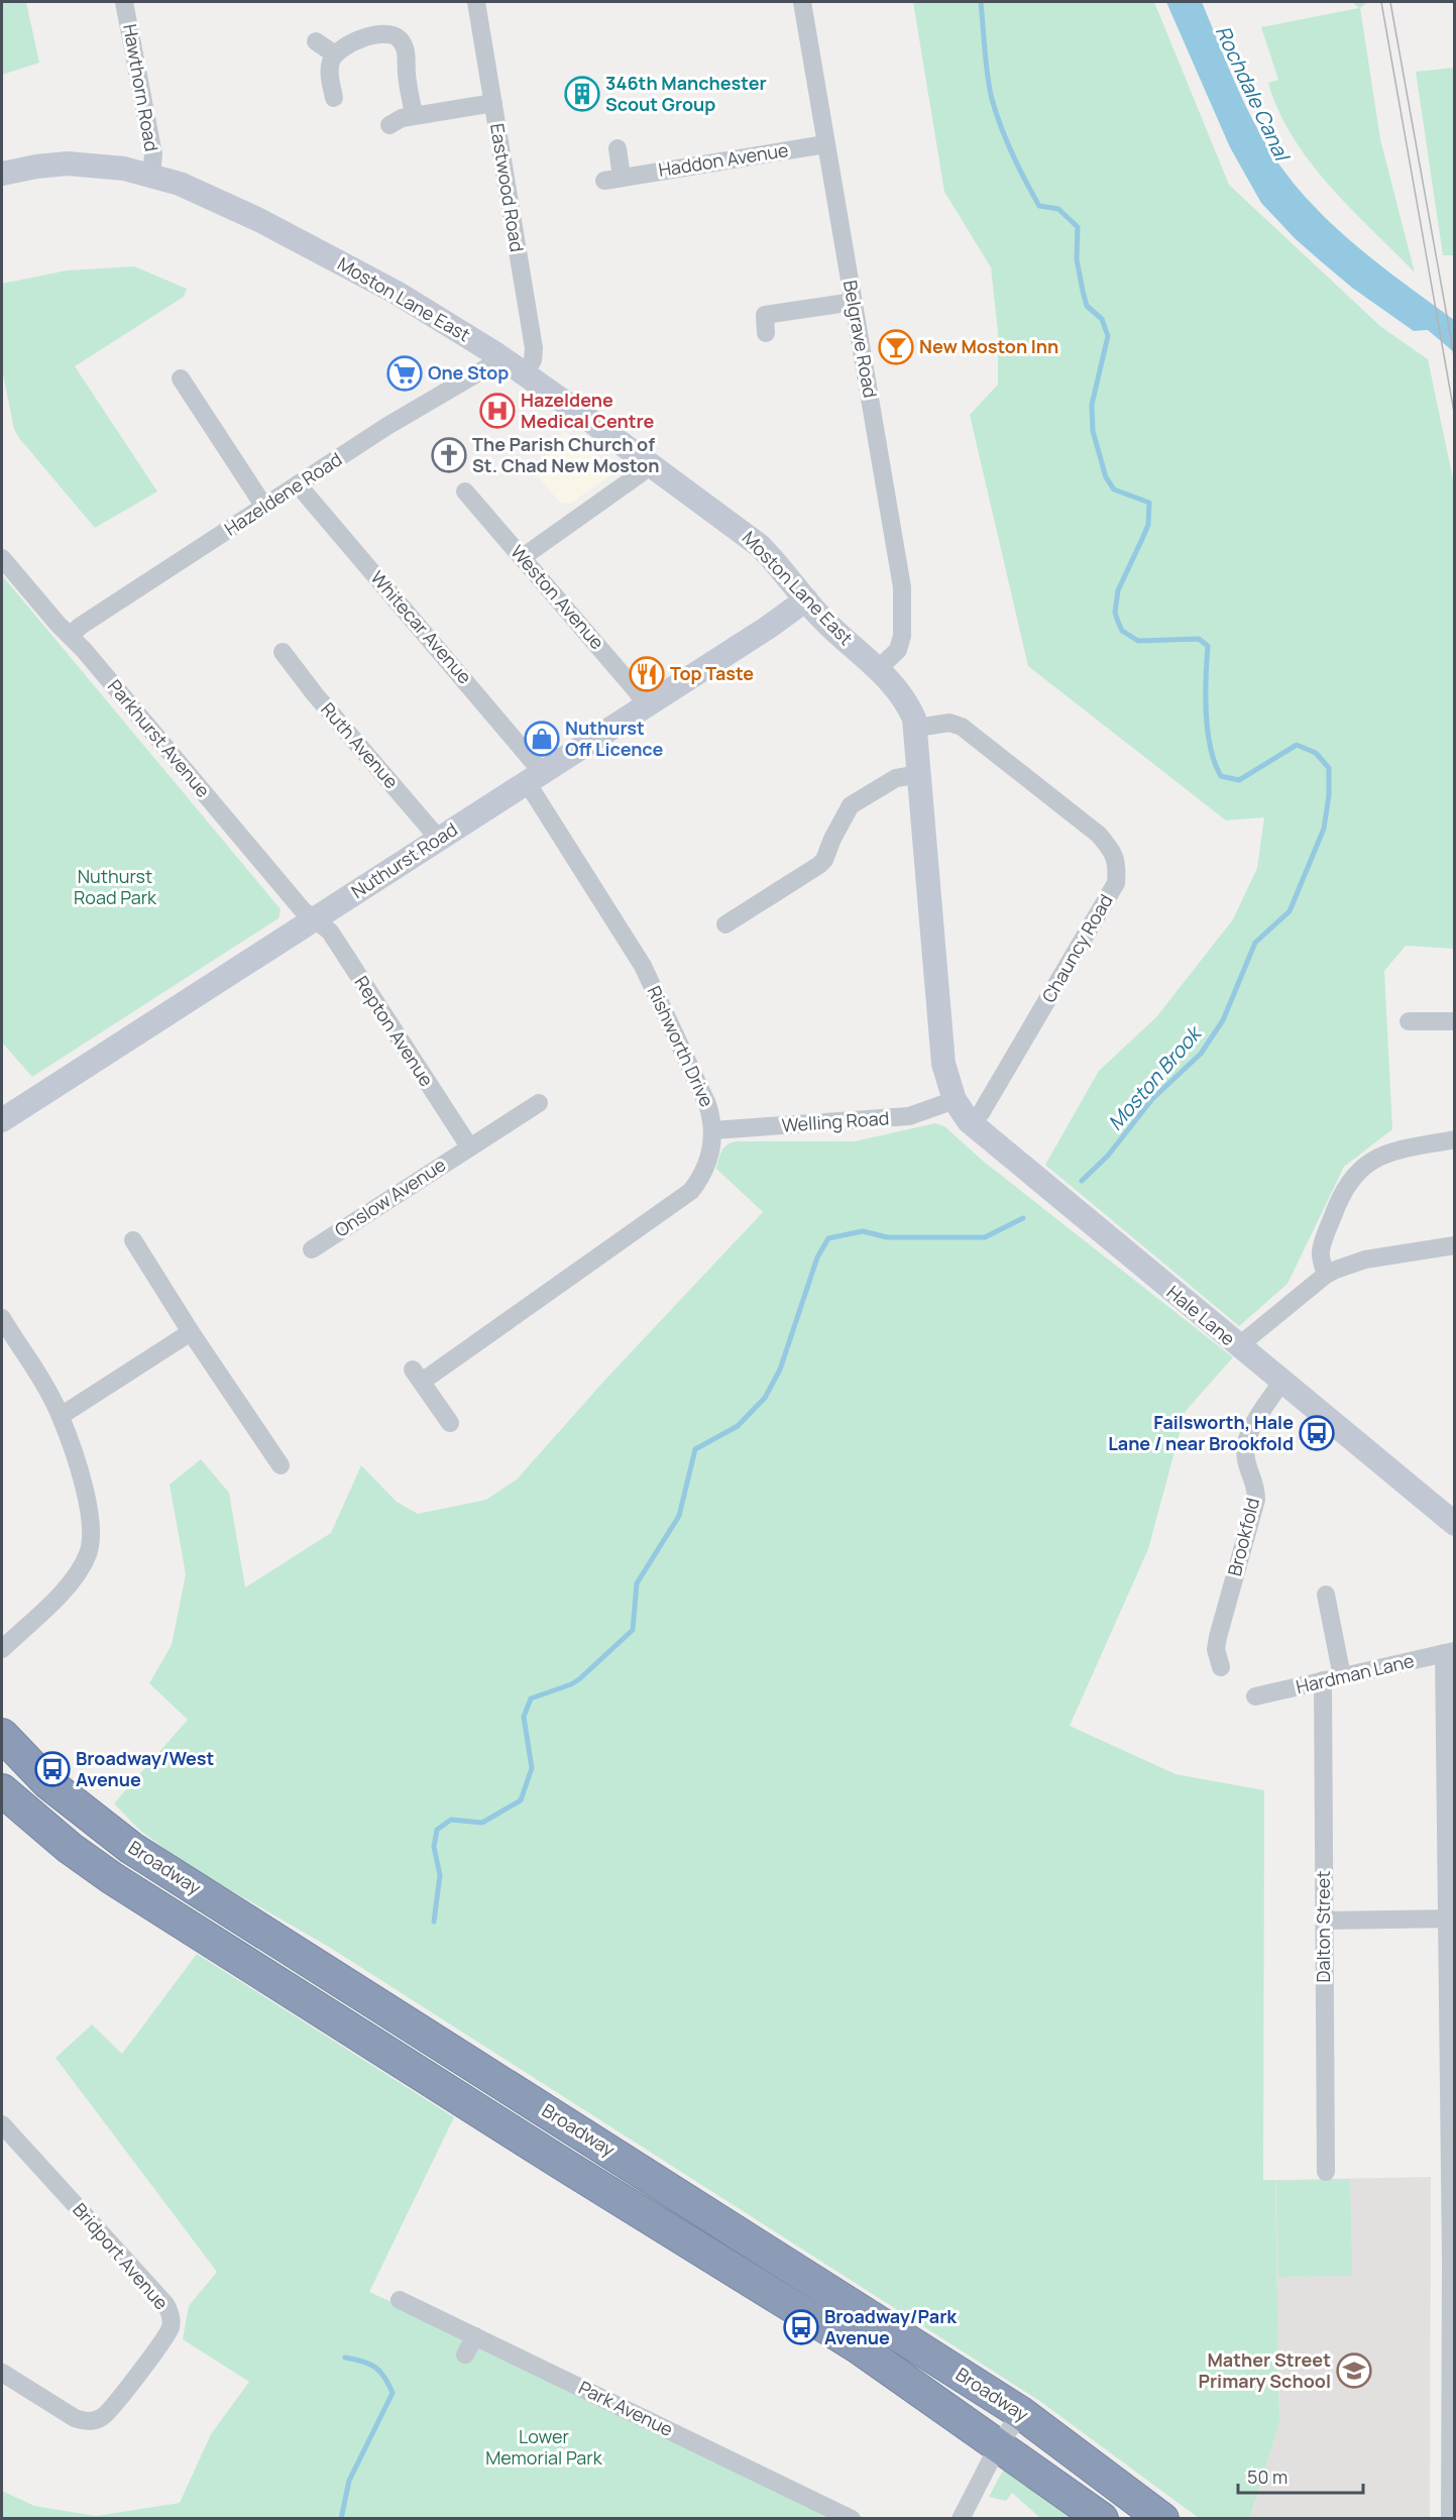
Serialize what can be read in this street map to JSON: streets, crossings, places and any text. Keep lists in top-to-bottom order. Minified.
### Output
{"streets":{"highway":["Broadway"],"street":["Hawthorn Road","Haddon Avenue","Eastwood Road","Moston Lane East","Belgrave Road","Hazeldene Road","Weston Avenue","Whitecar Avenue","Parkhurst Avenue","Ruth Avenue","Nuthurst Road","Chauncy Road","Repton Avenue","Rishworth Drive","Welling Road","Onslow Avenue","Hale Lane","Brookfold","Hardman Lane","Dalton Street","Bridport Avenue","Park Avenue"]},"crossings":[["Hawthorn Road","Moston Lane East"],["Haddon Avenue","Belgrave Road"],["Eastwood Road","Moston Lane East"],["Moston Lane East","Belgrave Road"],["Moston Lane East","Hazeldene Road"],["Moston Lane East","Nuthurst Road"],["Moston Lane East","Chauncy Road"],["Moston Lane East","Welling Road"],["Moston Lane East","Hale Lane"],["Hazeldene Road","Whitecar Avenue"],["Hazeldene Road","Parkhurst Avenue"],["Weston Avenue","Nuthurst Road"],["Whitecar Avenue","Nuthurst Road"],["Whitecar Avenue","Rishworth Drive"],["Parkhurst Avenue","Nuthurst Road"],["Parkhurst Avenue","Repton Avenue"],["Ruth Avenue","Nuthurst Road"],["Nuthurst Road","Repton Avenue"],["Nuthurst Road","Rishworth Drive"],["Chauncy Road","Hale Lane"],["Repton Avenue","Onslow Avenue"],["Rishworth Drive","Welling Road"],["Welling Road","Hale Lane"],["Hale Lane","Brookfold"],["Hardman Lane","Dalton Street"]],"water":["Rochdale Canal","Moston Brook"],"parks":["Nuthurst Road Park","Lower Memorial Park"],"places":{"building":["346th Manchester Scout Group"],"bar":["New Moston Inn"],"supermarket":["One Stop"],"hospital":["Hazeldene Medical Centre"],"church":["The Parish Church of St. Chad New Moston"],"restaurant":["Top Taste"],"shop":["Nuthurst Off Licence"],"bus stop":["Failsworth, Hale Lane / near Brookfold","Broadway/West Avenue","Broadway/Park Avenue"],"school or university":["Mather Street Primary School"]},"scale_bar":"50 m"}
